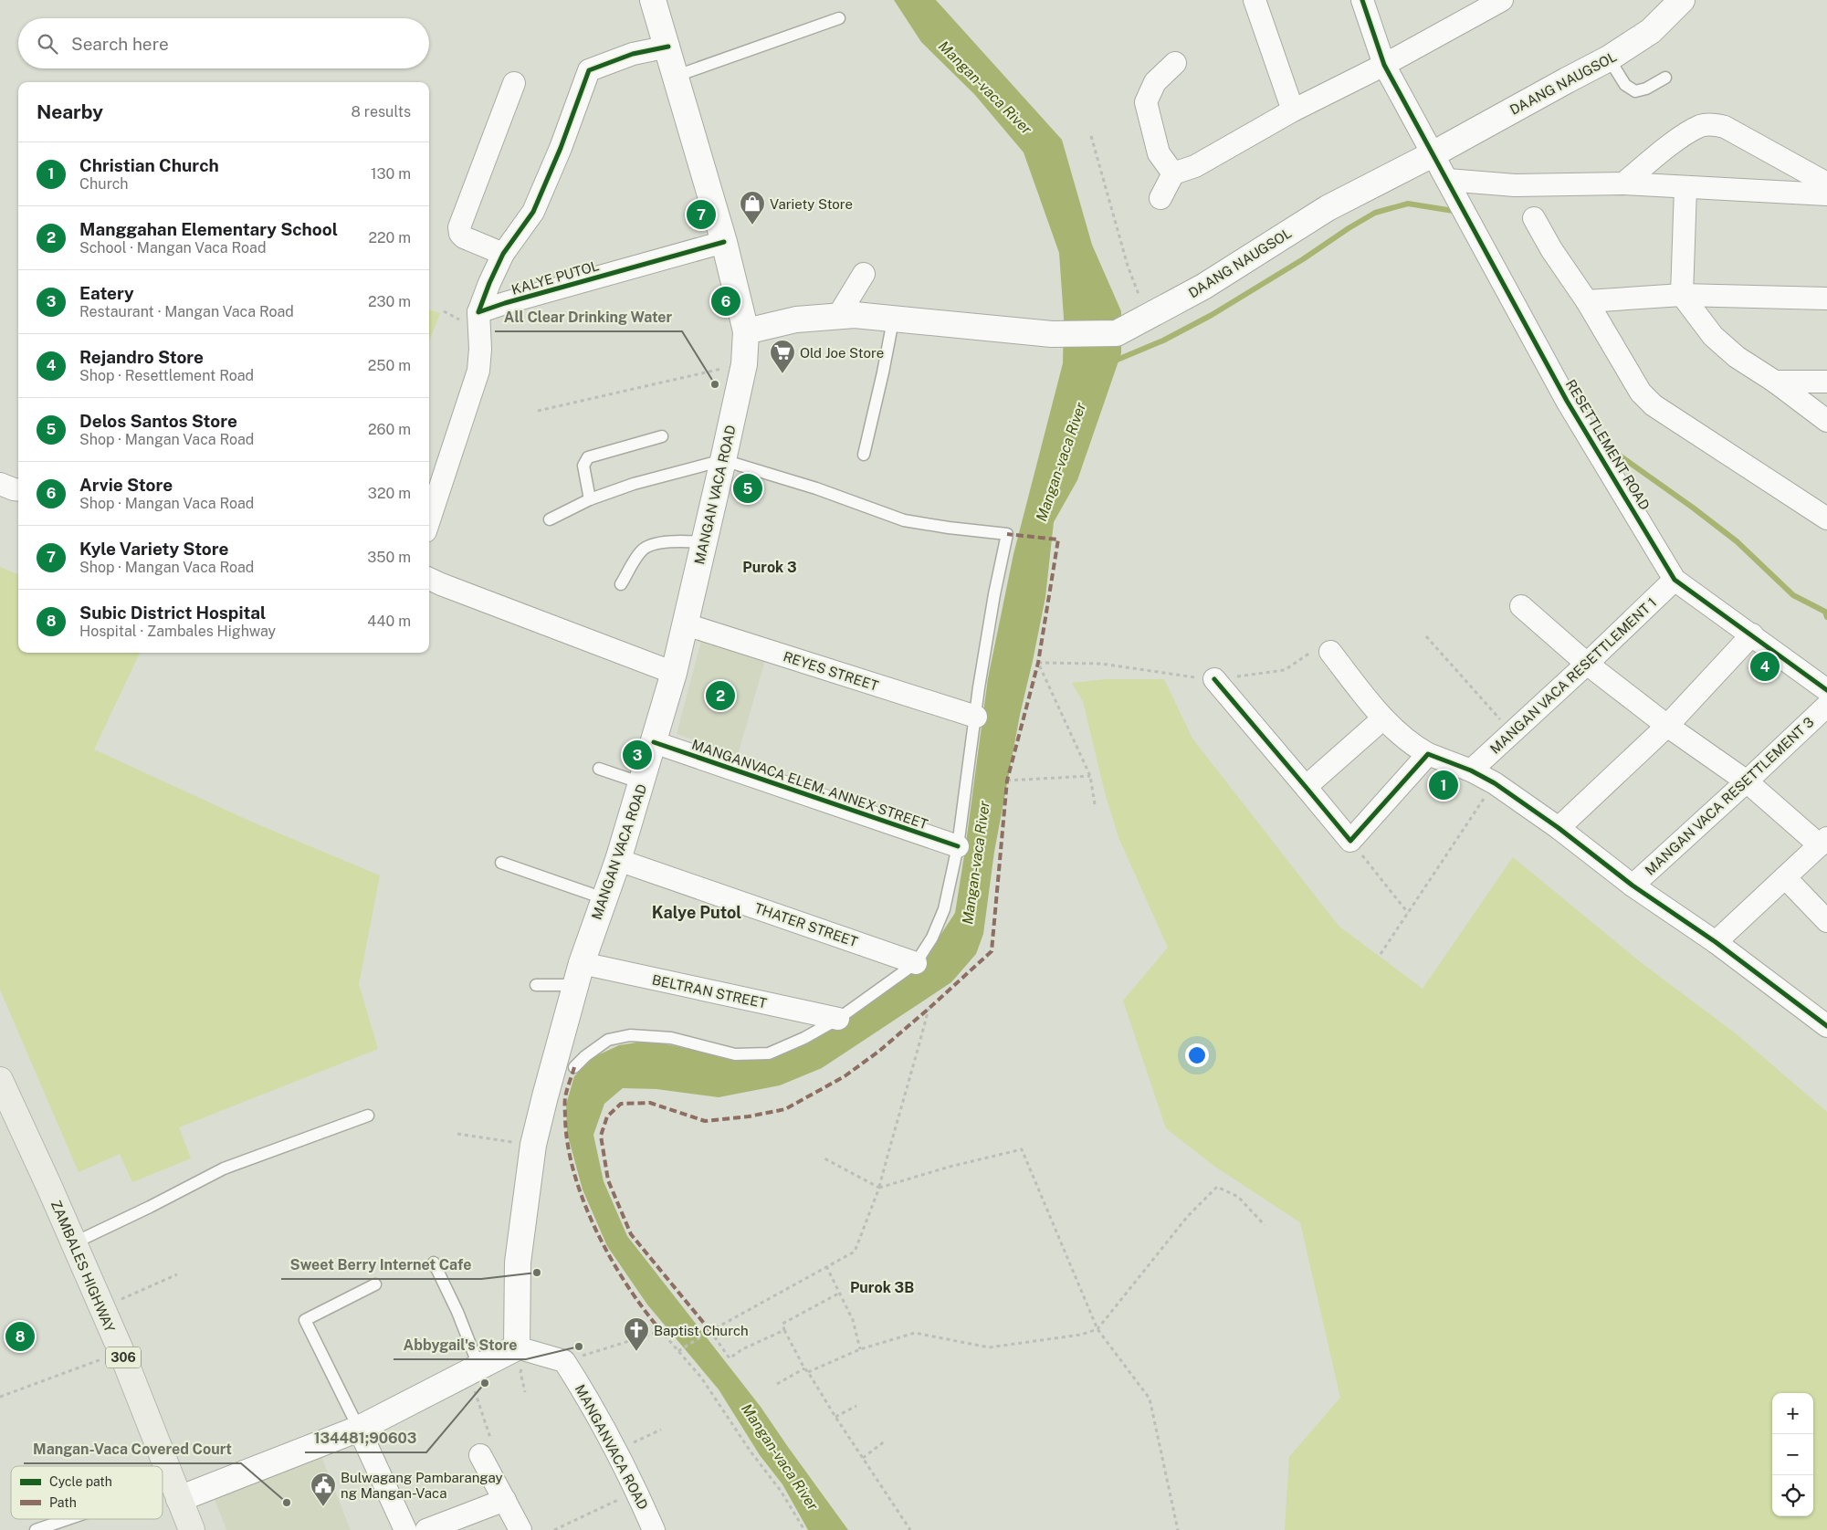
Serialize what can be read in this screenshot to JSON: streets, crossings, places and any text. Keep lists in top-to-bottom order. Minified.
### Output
{"streets":{"main road":["DAANG NAUGSOL","MANGAN VACA ROAD","ZAMBALES HIGHWAY","306"],"street":["KALYE PUTOL","RESETTLEMENT ROAD","REYES STREET","MANGAN VACA RESETTLEMENT 1","MANGANVACA ELEM. ANNEX STREET","MANGAN VACA RESETTLEMENT 3","THATER STREET","BELTRAN STREET","MANGANVACA ROAD"]},"crossings":[["DAANG NAUGSOL","RESETTLEMENT ROAD"],["DAANG NAUGSOL","MANGAN VACA ROAD"],["KALYE PUTOL","MANGAN VACA ROAD"],["RESETTLEMENT ROAD","MANGAN VACA RESETTLEMENT 1"],["MANGAN VACA ROAD","REYES STREET"],["MANGAN VACA ROAD","MANGANVACA ELEM. ANNEX STREET"],["MANGAN VACA ROAD","THATER STREET"],["MANGAN VACA ROAD","BELTRAN STREET"]],"districts":["Purok 3","Kalye Putol","Purok 3B"],"water":["Mangan-vaca River"],"places":{"shop":["Variety Store"],"supermarket":["Old Joe Store"],"other":["All Clear Drinking Water","Sweet Berry Internet Cafe","Abbygail's Store","134481;90603","Mangan-Vaca Covered Court"],"church":["Baptist Church"],"public building":["Bulwagang Pambarangay ng Mangan-Vaca"]},"legend":["Cycle path","Path"],"page":{"search":"Search here","heading":["Nearby","8 results"],"list":[{"mark":"1","name":"Christian Church","note":"Church","value":"130 m"},{"mark":"2","name":"Manggahan Elementary School","note":"School · Mangan Vaca Road","value":"220 m"},{"mark":"3","name":"Eatery","note":"Restaurant · Mangan Vaca Road","value":"230 m"},{"mark":"4","name":"Rejandro Store","note":"Shop · Resettlement Road","value":"250 m"},{"mark":"5","name":"Delos Santos Store","note":"Shop · Mangan Vaca Road","value":"260 m"},{"mark":"6","name":"Arvie Store","note":"Shop · Mangan Vaca Road","value":"320 m"},{"mark":"7","name":"Kyle Variety Store","note":"Shop · Mangan Vaca Road","value":"350 m"},{"mark":"8","name":"Subic District Hospital","note":"Hospital · Zambales Highway","value":"440 m"}],"pins":["7","6","5","4","2","3","1","8"],"map_buttons":["+","−"]}}
